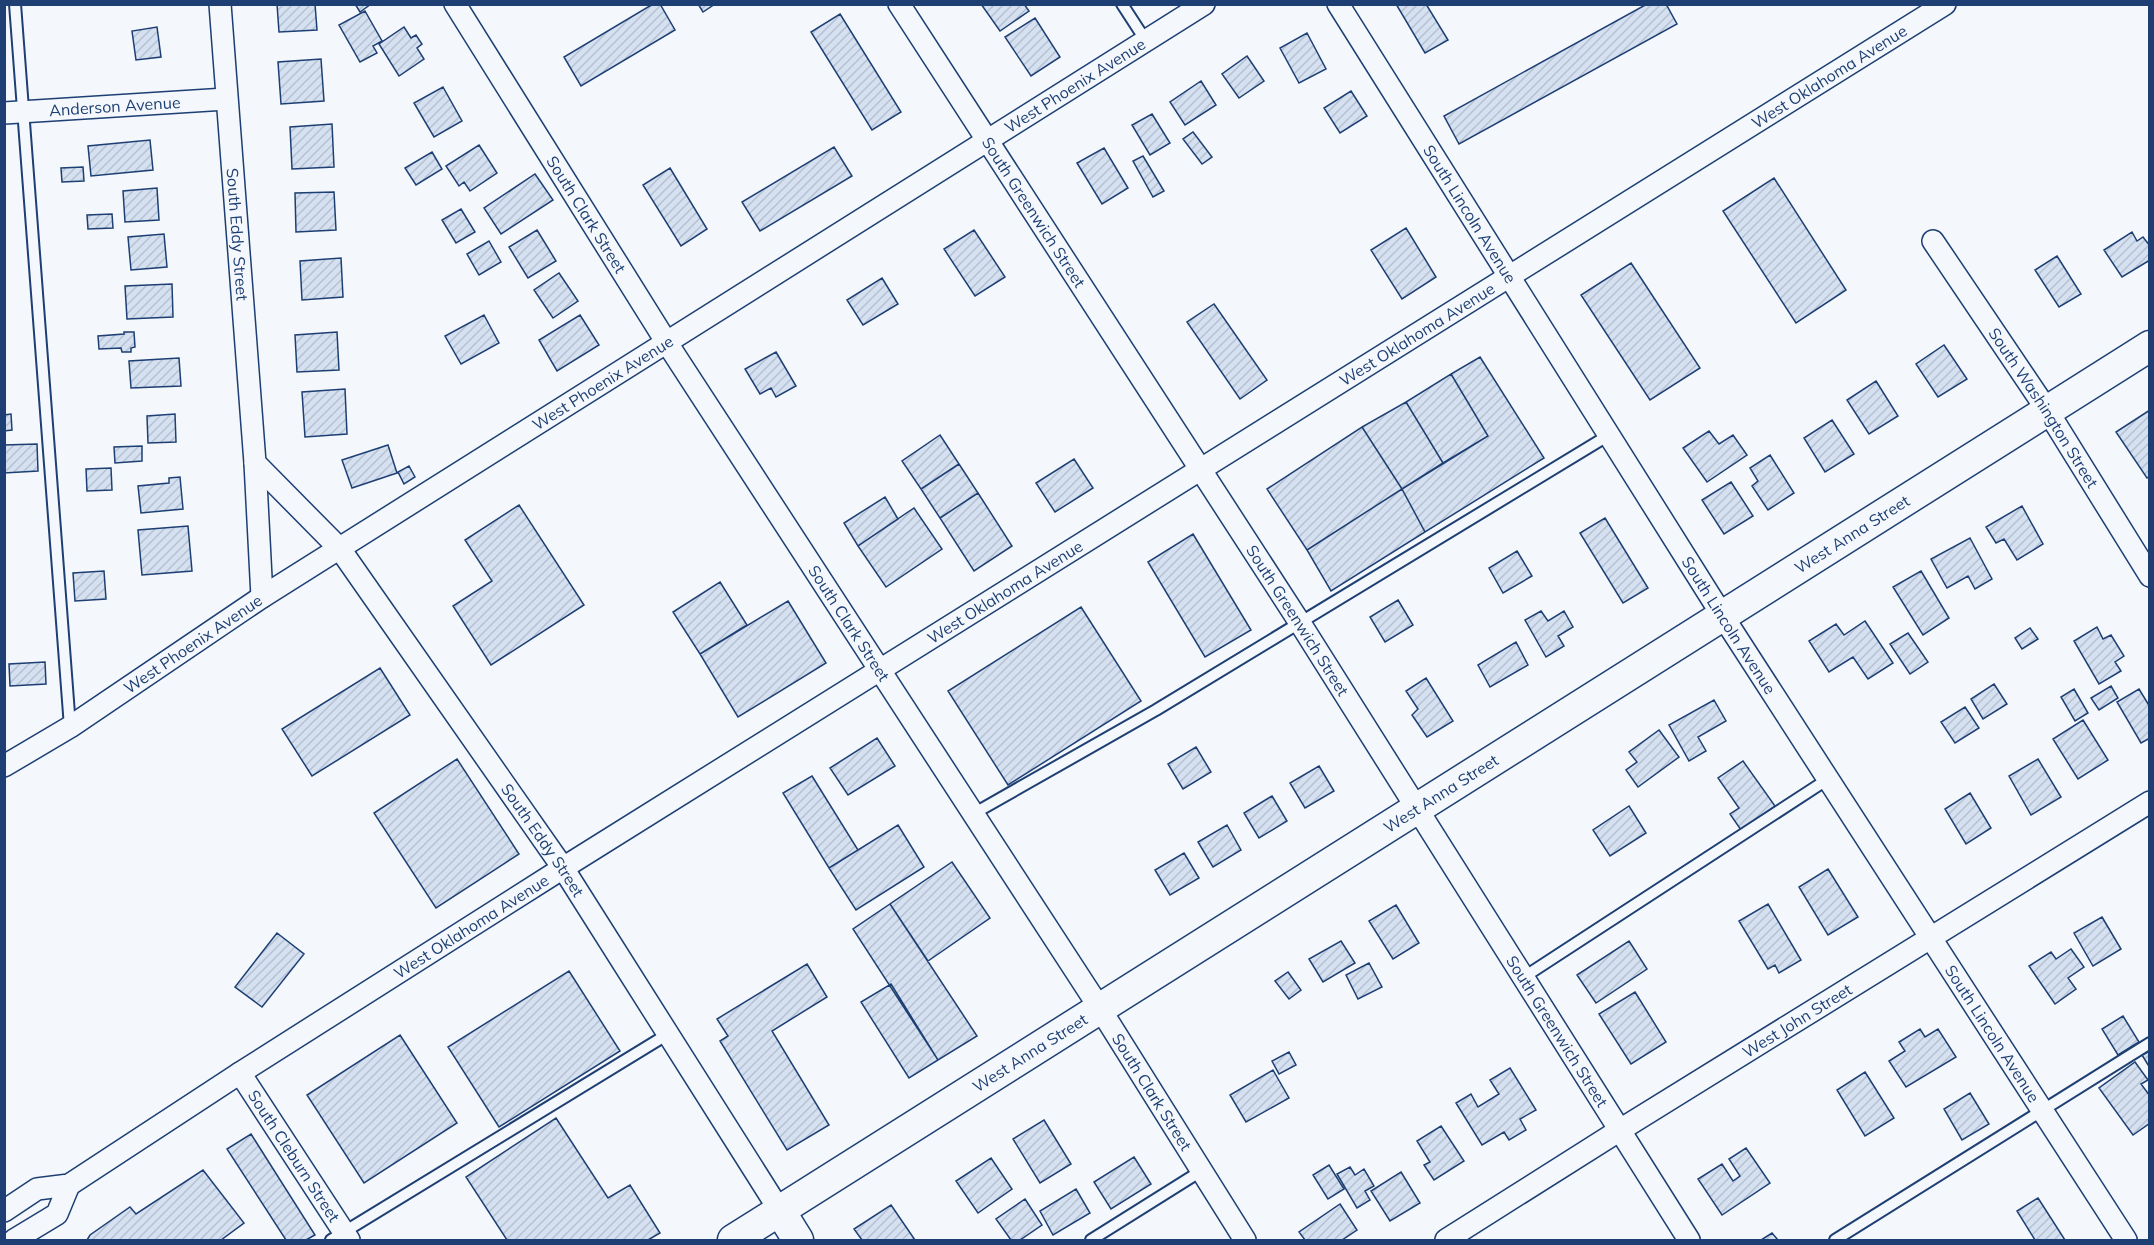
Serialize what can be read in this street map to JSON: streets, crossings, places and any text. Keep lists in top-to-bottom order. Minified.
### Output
{"streets":{"main road":["South Eddy Street","West Anna Street"],"street":["West Oklahoma Avenue","West Phoenix Avenue","Anderson Avenue","South Greenwich Street","South Lincoln Avenue","South Clark Street","South Washington Street","West John Street","South Cleburn Street"]},"crossings":[["West Oklahoma Avenue","South Greenwich Street"],["West Oklahoma Avenue","South Lincoln Avenue"],["West Oklahoma Avenue","South Clark Street"],["West Oklahoma Avenue","South Eddy Street"],["West Oklahoma Avenue","South Cleburn Street"],["West Phoenix Avenue","South Greenwich Street"],["West Phoenix Avenue","South Clark Street"],["West Phoenix Avenue","South Eddy Street"],["Anderson Avenue","South Eddy Street"],["South Greenwich Street","West Anna Street"],["South Greenwich Street","West John Street"],["South Lincoln Avenue","West Anna Street"],["South Lincoln Avenue","West John Street"],["South Clark Street","West Anna Street"],["South Eddy Street","West Anna Street"],["South Washington Street","West Anna Street"]]}
